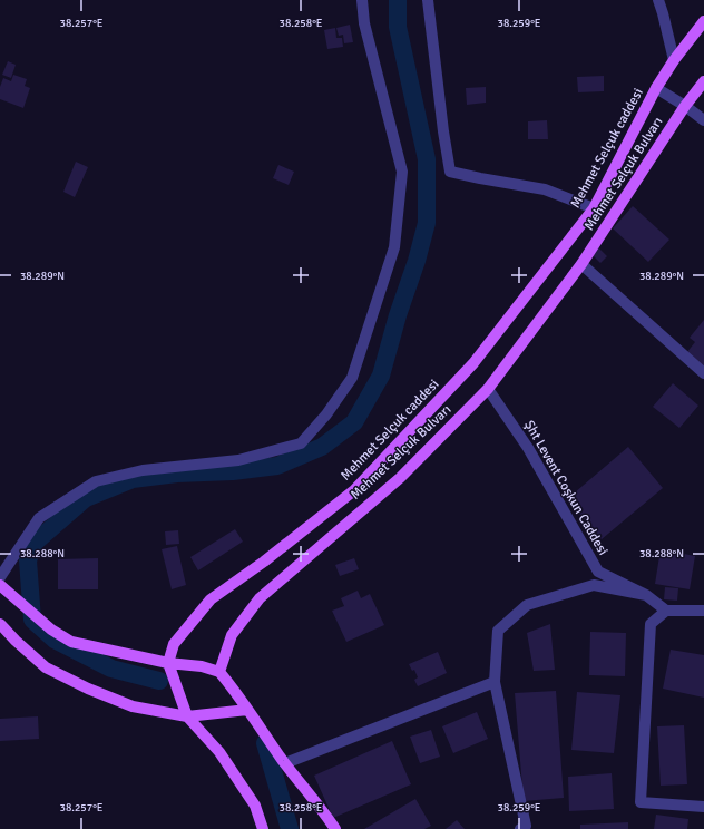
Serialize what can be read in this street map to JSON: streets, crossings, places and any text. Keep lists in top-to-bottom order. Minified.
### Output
{"streets":{"main road":["Mehmet Selçuk caddesi","Mehmet Selçuk Bulvarı"],"street":["Şht Levent Coşkun Caddesi"]},"crossings":[["Mehmet Selçuk Bulvarı","Şht Levent Coşkun Caddesi"]],"coordinates":["38.257°E","38.258°E","38.259°E","38.289°N","38.288°N"]}
